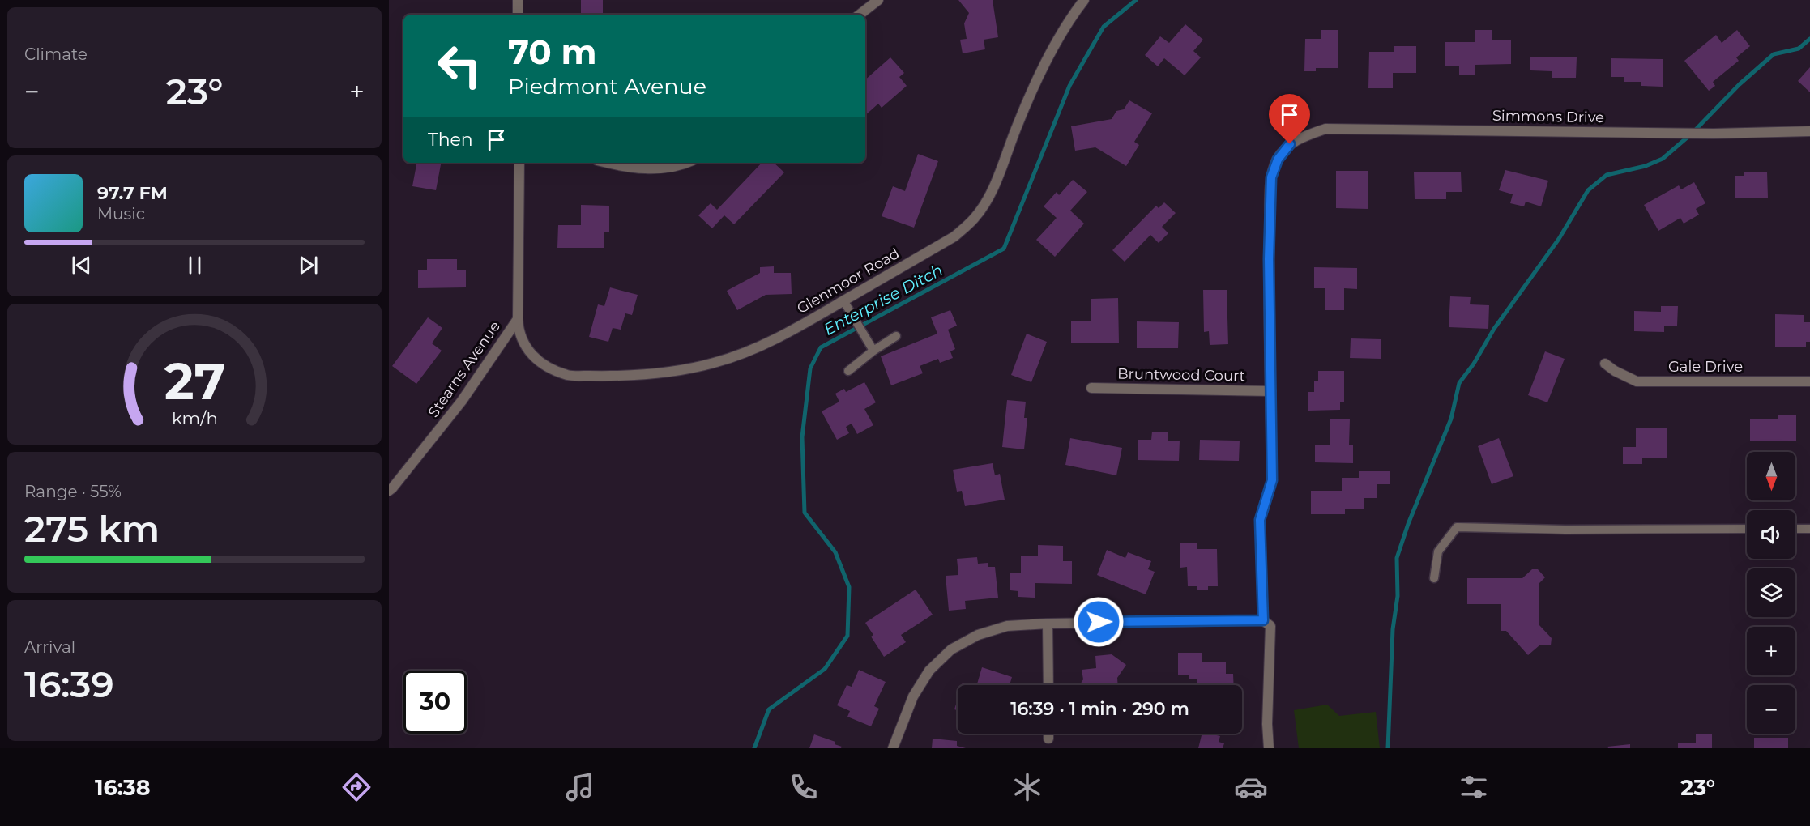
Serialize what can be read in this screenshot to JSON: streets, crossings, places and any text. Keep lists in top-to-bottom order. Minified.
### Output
{"streets":{"street":["Simmons Drive","Glenmoor Road","Gale Drive","Stearns Avenue","Bruntwood Court"]},"crossings":[["Simmons Drive","Bruntwood Court"],["Glenmoor Road","Stearns Avenue"]],"water":["Enterprise Ditch"],"north":"bottom","page":{"tile":["Climate",["Range · 55%","275 km"],["Arrival","16:39"]],"turn":["70 m","Piedmont Avenue"],"heat":["−","23°","+"],"then":"Then","song":["97.7 FM","Music"],"map_buttons":["+","−"],"limit":"30","trip":"16:39 · 1 min · 290 m","tabs":["16:38","23°"],"gauge":["27","km/h"]}}
